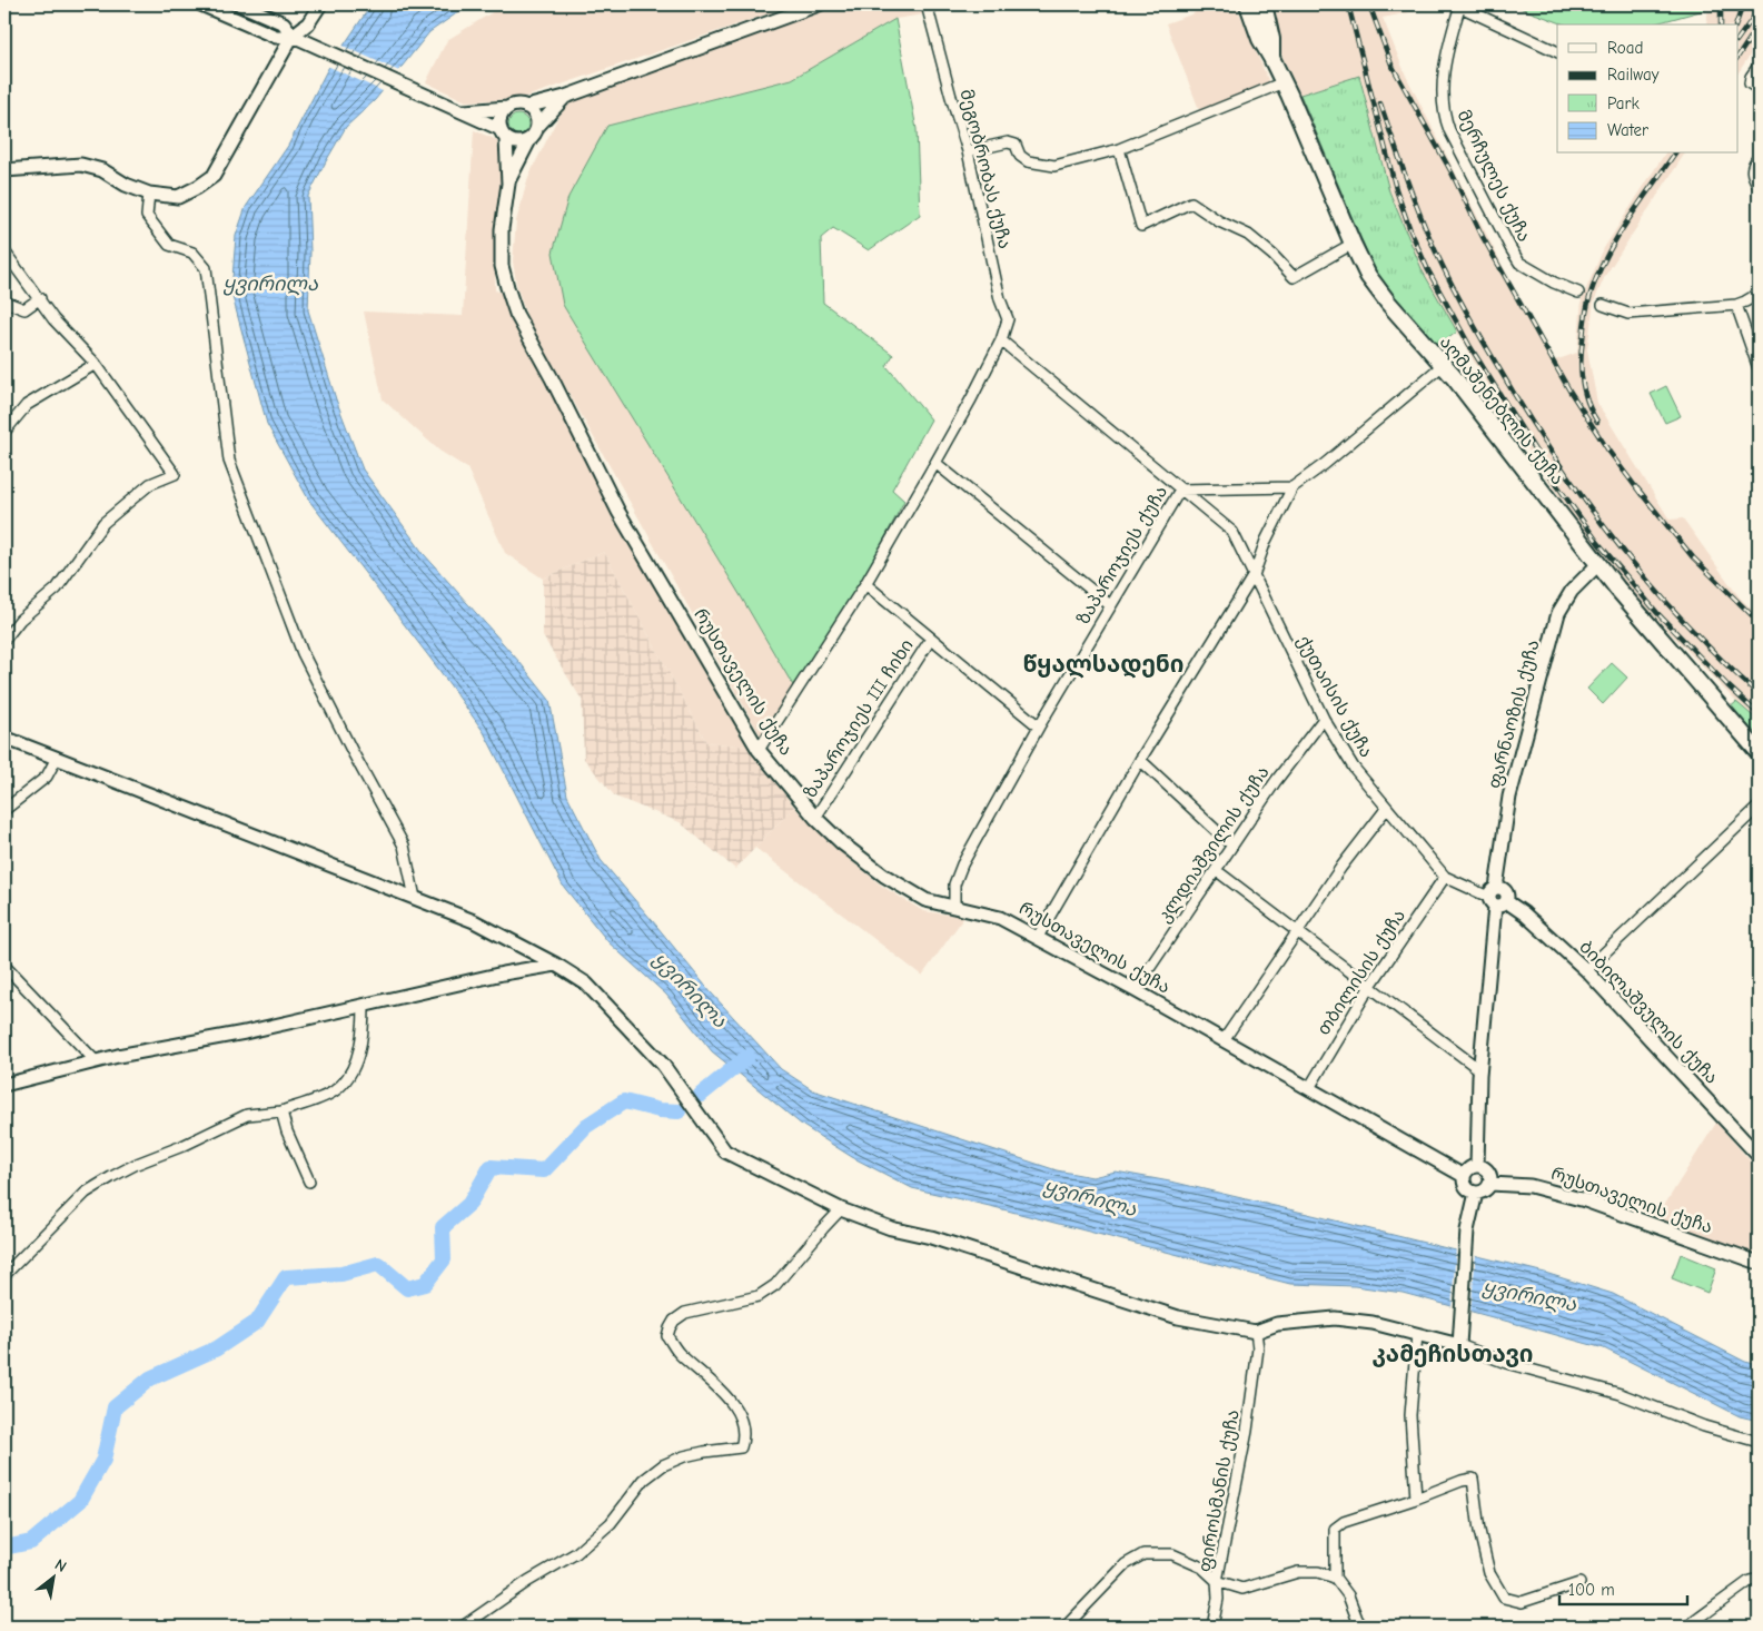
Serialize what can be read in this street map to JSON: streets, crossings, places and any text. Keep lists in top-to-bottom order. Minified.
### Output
{"streets":{"main road":["აღმაშენებლის ქუჩა"],"street":["მეგობრობას ქუჩა","მერჩულეს ქუჩა","ზაპაროჯიეს ქუჩა","რუსთაველის ქუჩა","ქუთაისის ქუჩა","ფარნაოზის ქუჩა","ზაპაროჯიეს III ჩიხი","კლდიაშვილის ქუჩა","თბილისის ქუჩა","ბიბილაშვულის ქუჩა","ფიროსმანის ქუჩა"]},"crossings":[["მეგობრობას ქუჩა","ქუთაისის ქუჩა"],["აღმაშენებლის ქუჩა","ფარნაოზის ქუჩა"],["ზაპაროჯიეს ქუჩა","რუსთაველის ქუჩა"],["ზაპაროჯიეს ქუჩა","ქუთაისის ქუჩა"],["ზაპაროჯიეს ქუჩა","ზაპაროჯიეს III ჩიხი"],["რუსთაველის ქუჩა","ფარნაოზის ქუჩა"],["რუსთაველის ქუჩა","ზაპაროჯიეს III ჩიხი"],["რუსთაველის ქუჩა","კლდიაშვილის ქუჩა"],["რუსთაველის ქუჩა","თბილისის ქუჩა"],["ქუთაისის ქუჩა","ფარნაოზის ქუჩა"],["ქუთაისის ქუჩა","კლდიაშვილის ქუჩა"],["ქუთაისის ქუჩა","თბილისის ქუჩა"],["ქუთაისის ქუჩა","ბიბილაშვულის ქუჩა"],["ფარნაოზის ქუჩა","ბიბილაშვულის ქუჩა"]],"districts":["წყალსადენი","კამეჩისთავი"],"water":["ყვირილა"],"legend":["Road","Railway","Park","Water"],"scale_bar":"100 m","north":"top right"}
